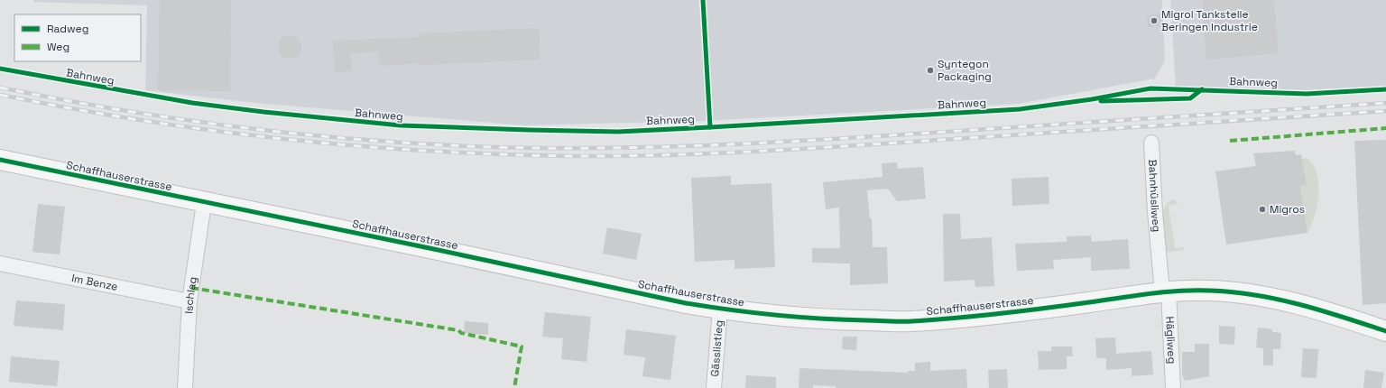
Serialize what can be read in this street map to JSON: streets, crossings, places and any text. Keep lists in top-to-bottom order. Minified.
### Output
{"streets":{"main road":["Schaffhauserstrasse"],"street":["Bahnhüsliweg","Im Benze","Ischlag","Hägliweg","Gässlistieg"],"cycle path":["Bahnweg"]},"crossings":[["Schaffhauserstrasse","Bahnhüsliweg"],["Schaffhauserstrasse","Ischlag"],["Schaffhauserstrasse","Hägliweg"],["Schaffhauserstrasse","Gässlistieg"],["Bahnhüsliweg","Hägliweg"],["Im Benze","Ischlag"]],"places":["Migrol Tankstelle Beringen Industrie","Syntegon Packaging","Migros"],"legend":["Radweg","Weg"]}
